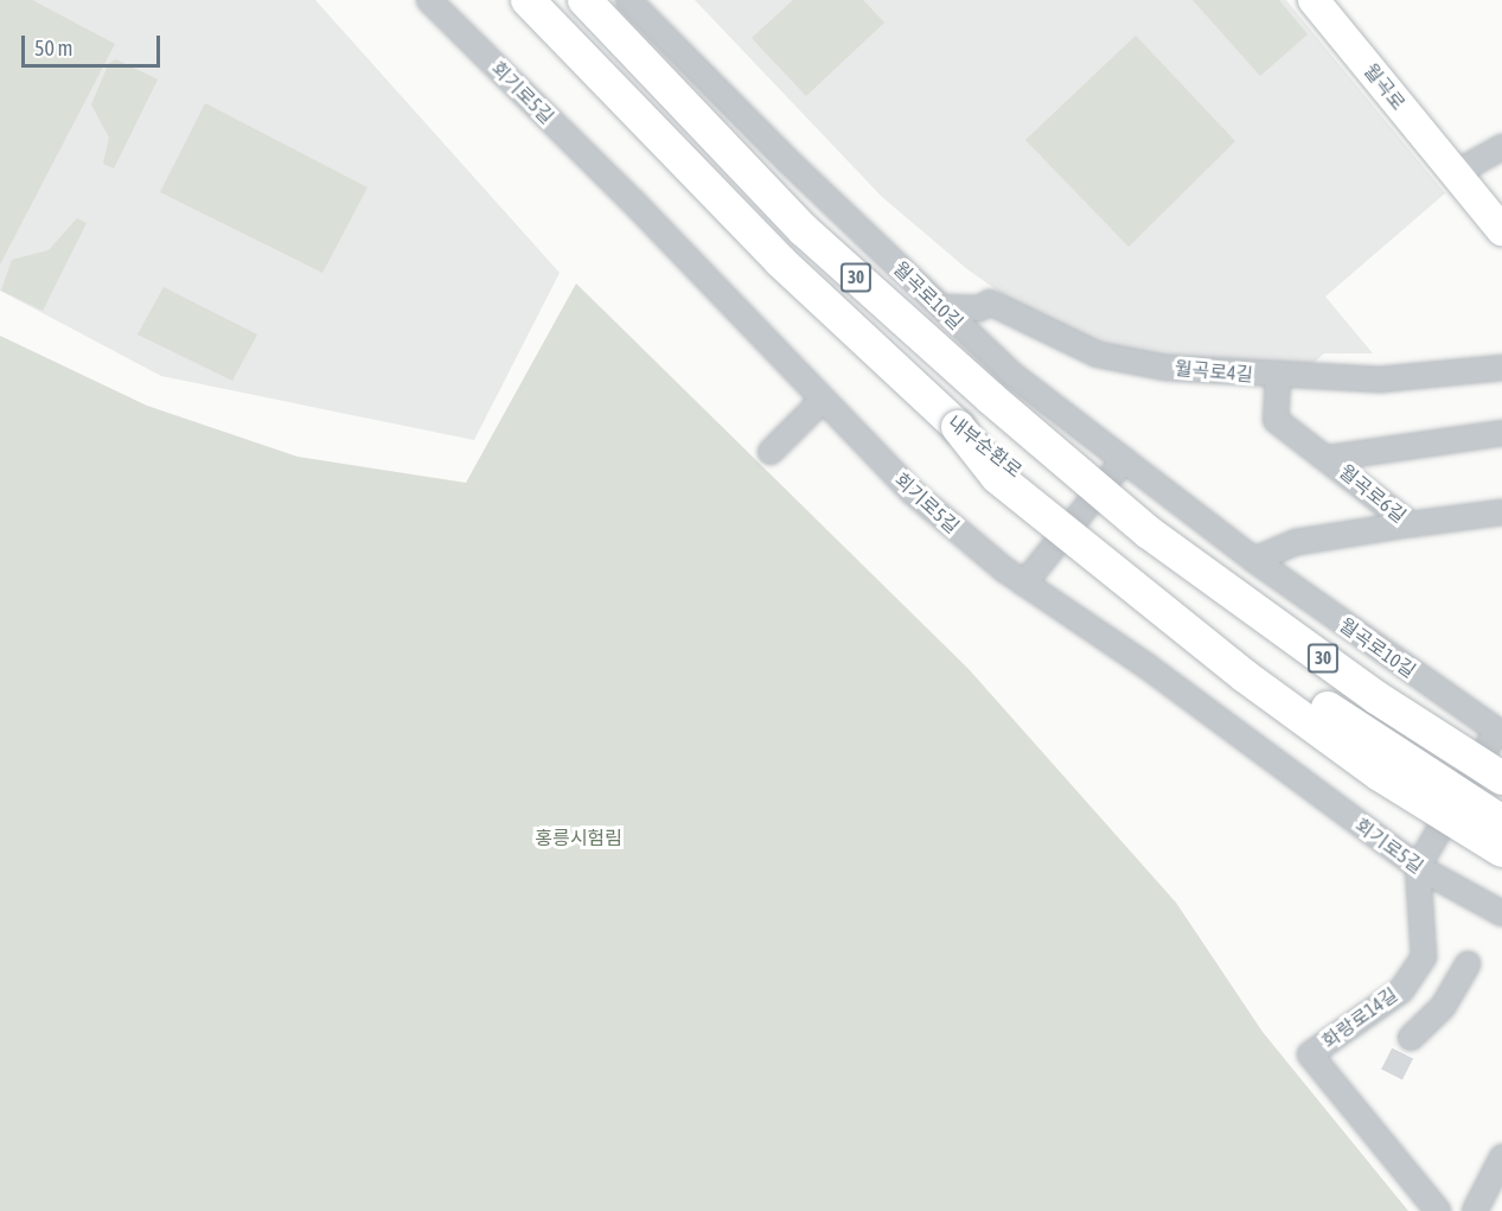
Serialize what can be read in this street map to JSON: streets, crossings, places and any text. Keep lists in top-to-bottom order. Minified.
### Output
{"streets":{"highway":["30","내부순환로"],"main road":["월곡로"],"street":["회기로5길","월곡로10길","월곡로4길","월곡로6길","화랑로14길"]},"crossings":[["회기로5길","화랑로14길"],["월곡로10길","월곡로4길"],["월곡로4길","월곡로6길"]],"parks":["홍릉시험림"],"scale_bar":"50 m"}
